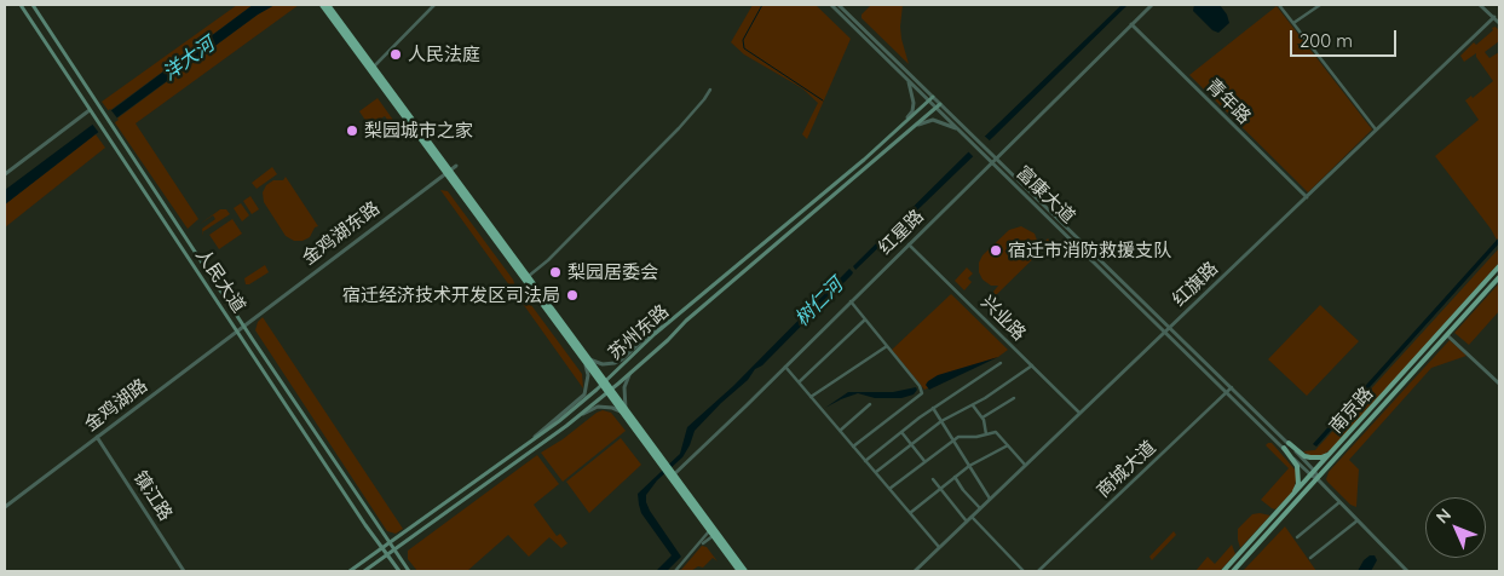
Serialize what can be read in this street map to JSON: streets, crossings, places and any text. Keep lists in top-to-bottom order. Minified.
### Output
{"streets":{"main road":["人民大道","苏州东路","南京路"],"street":["青年路","富康大道","红星路","金鸡湖东路","红旗路","兴业路","金鸡湖路","商城大道","镇江路"]},"crossings":[["青年路","红星路"],["青年路","红旗路"],["富康大道","红星路"],["富康大道","红旗路"],["富康大道","苏州东路"],["富康大道","南京路"],["富康大道","商城大道"],["红星路","兴业路"],["金鸡湖东路","人民大道"],["金鸡湖东路","金鸡湖路"],["人民大道","苏州东路"],["人民大道","金鸡湖路"],["红旗路","兴业路"],["金鸡湖路","镇江路"]],"water":["洋大河","树仁河"],"places":["人民法庭","梨园城市之家","宿迁市消防救援支队","梨园居委会","宿迁经济技术开发区司法局"],"scale_bar":"200 m","north":"top left"}
